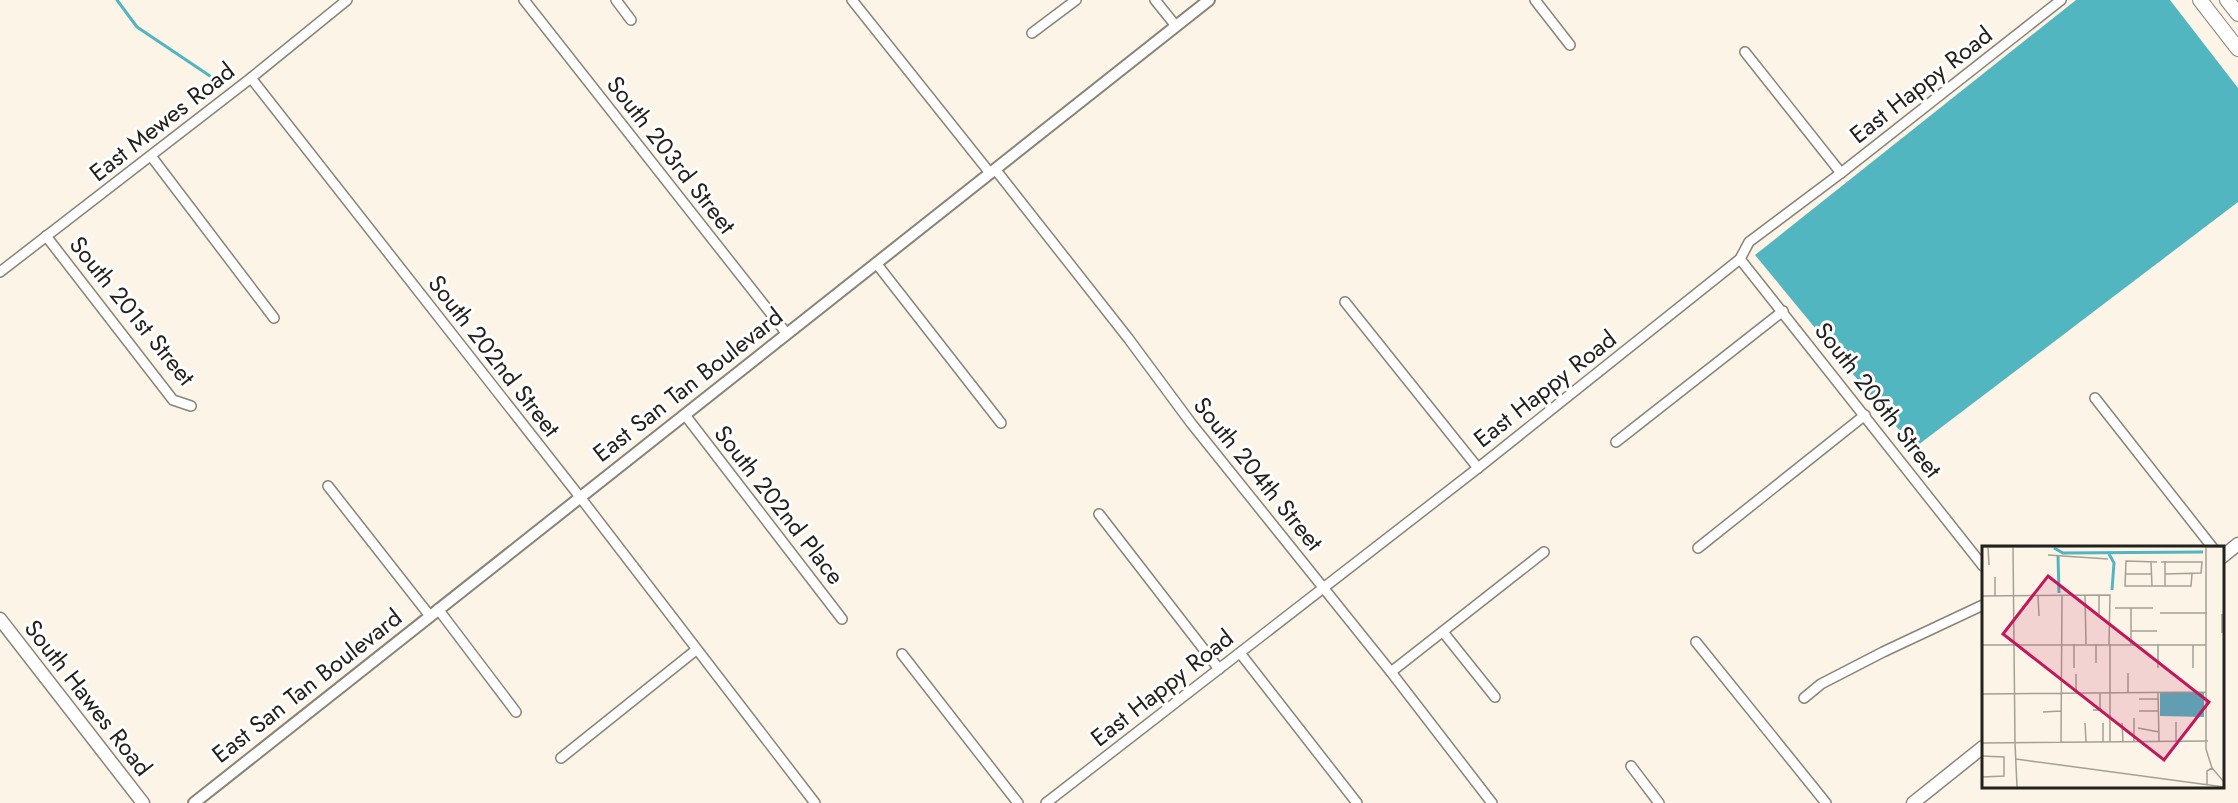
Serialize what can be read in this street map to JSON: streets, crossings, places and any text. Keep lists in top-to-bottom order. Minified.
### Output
{"streets":{"main road":["South Hawes Road"],"street":["East Happy Road","East Mewes Road","South 203rd Street","South 201st Street","South 202nd Street","East San Tan Boulevard","South 206th Street","South 204th Street","South 202nd Place"]},"crossings":[["East Happy Road","South 206th Street"],["East Happy Road","South 204th Street"],["East Mewes Road","South 201st Street"],["East Mewes Road","South 202nd Street"],["South 203rd Street","East San Tan Boulevard"],["South 202nd Street","East San Tan Boulevard"],["East San Tan Boulevard","South 204th Street"],["East San Tan Boulevard","South 202nd Place"]]}
